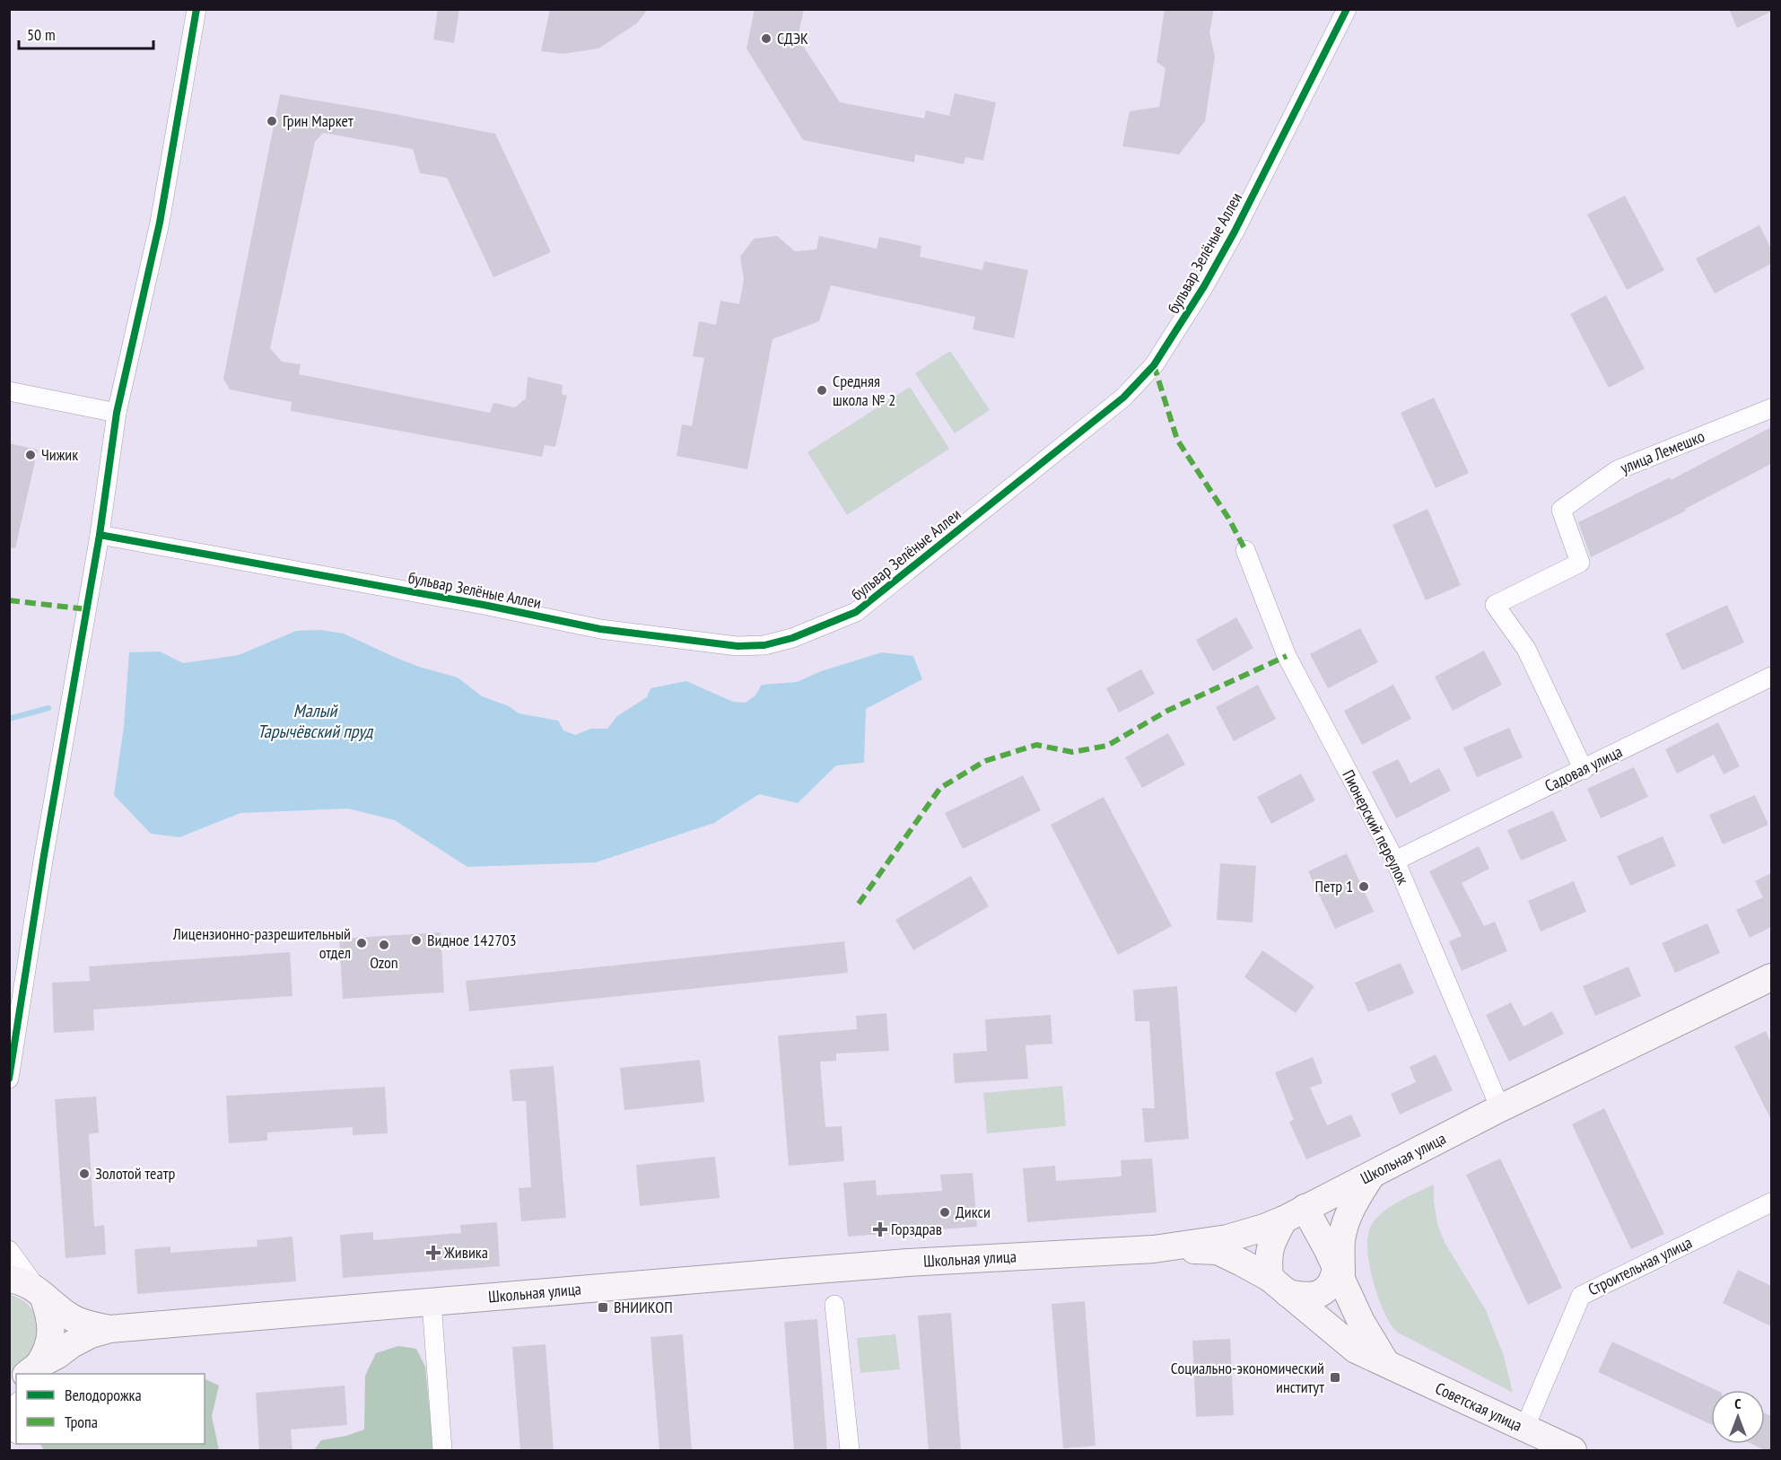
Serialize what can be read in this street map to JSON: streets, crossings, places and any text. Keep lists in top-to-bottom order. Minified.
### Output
{"streets":{"main road":["Школьная улица","Советская улица"],"street":["бульвар Зелёные Аллеи","улица Лемешко","Садовая улица","Пионерский переулок","Строительная улица"]},"crossings":[["улица Лемешко","Садовая улица"],["Садовая улица","Пионерский переулок"],["Пионерский переулок","Школьная улица"],["Школьная улица","Советская улица"],["Строительная улица","Советская улица"]],"water":["Малый Тарычёвский пруд"],"places":{"other":["СДЭК","Грин Маркет","Средняя школа № 2","Чижик","Петр 1","Видное 142703","Лицензионно-разрешительный отдел","Ozon","Золотой театр","Дикси"],"health":["Горздрав","Живика"],"transit":["ВНИИКОП","Социально-экономический институт"]},"legend":["Велодорожка","Тропа"],"scale_bar":"50 m","north":"top"}
